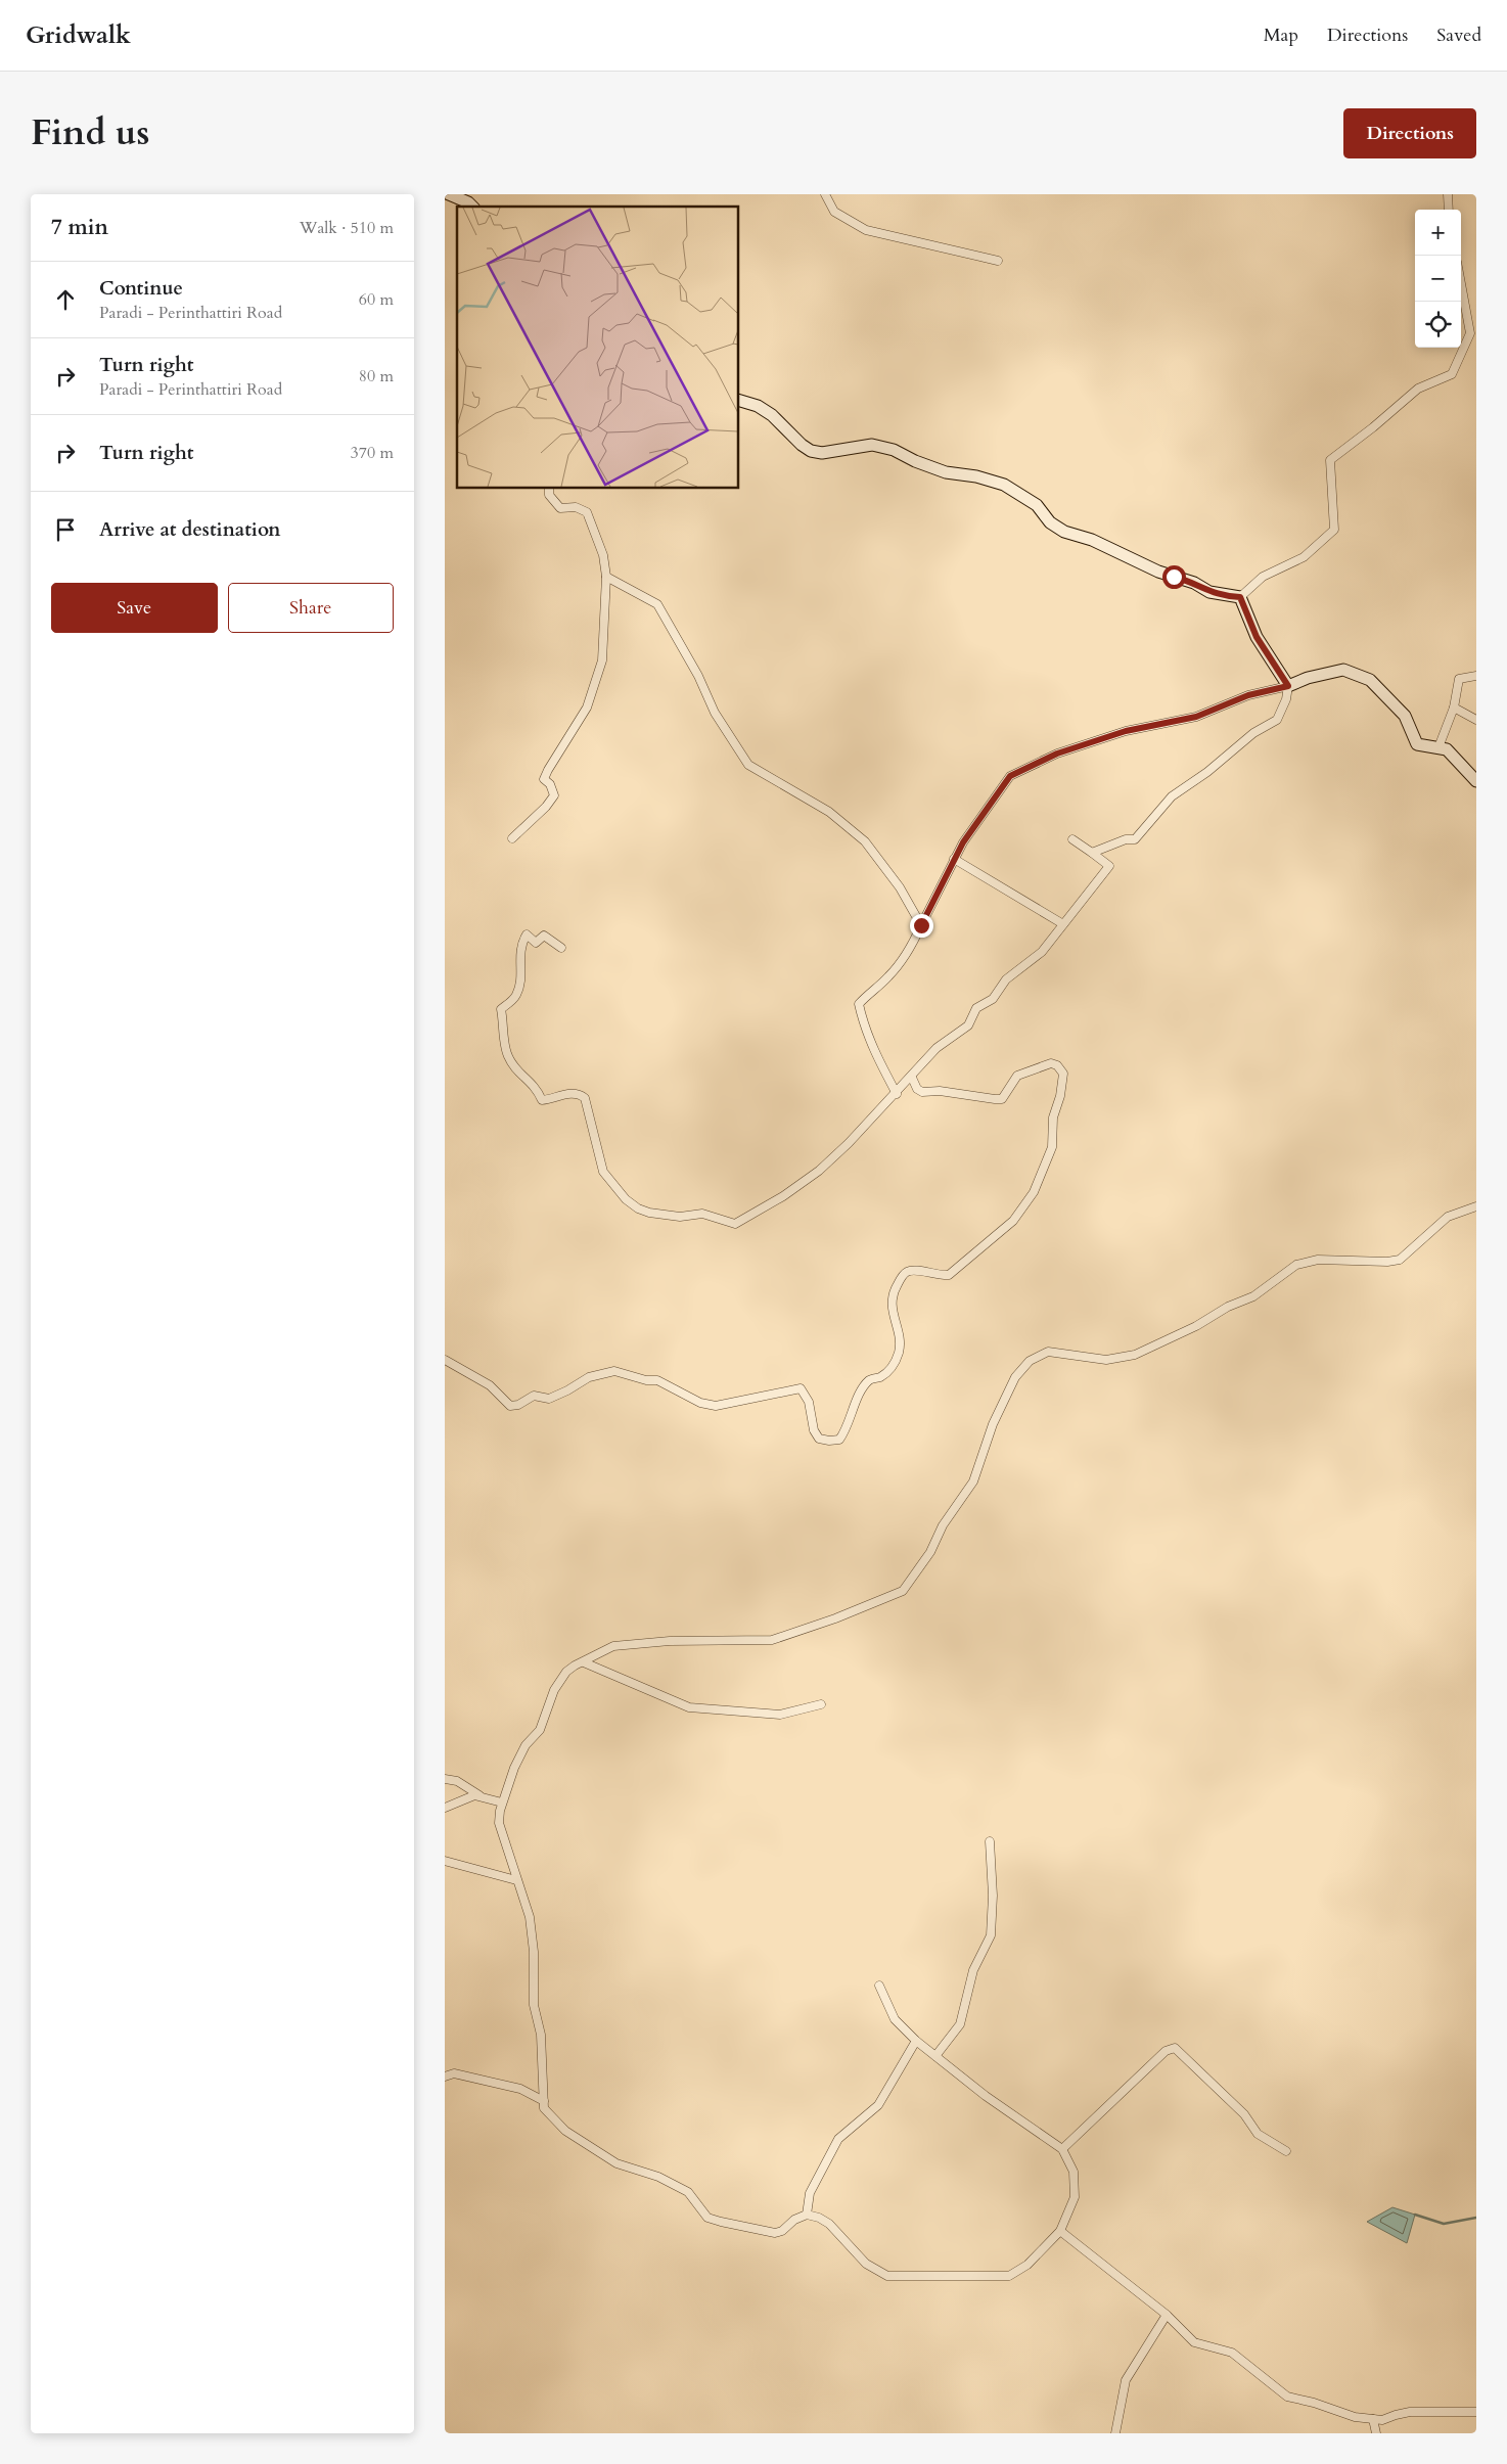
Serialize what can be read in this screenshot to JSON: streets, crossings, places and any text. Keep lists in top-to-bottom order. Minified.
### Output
{"page":{"header":"Gridwalk","nav":["Map","Directions","Saved"],"title":"Find us","buttons":["Directions",["Save","Share"]],"heading":["7 min","Walk · 510 m"],"map_buttons":["+","−"],"list":[["Continue","Paradi - Perinthattiri Road","60 m"],["Turn right","Paradi - Perinthattiri Road","80 m"],["Turn right","370 m"],"Arrive at destination"]}}
